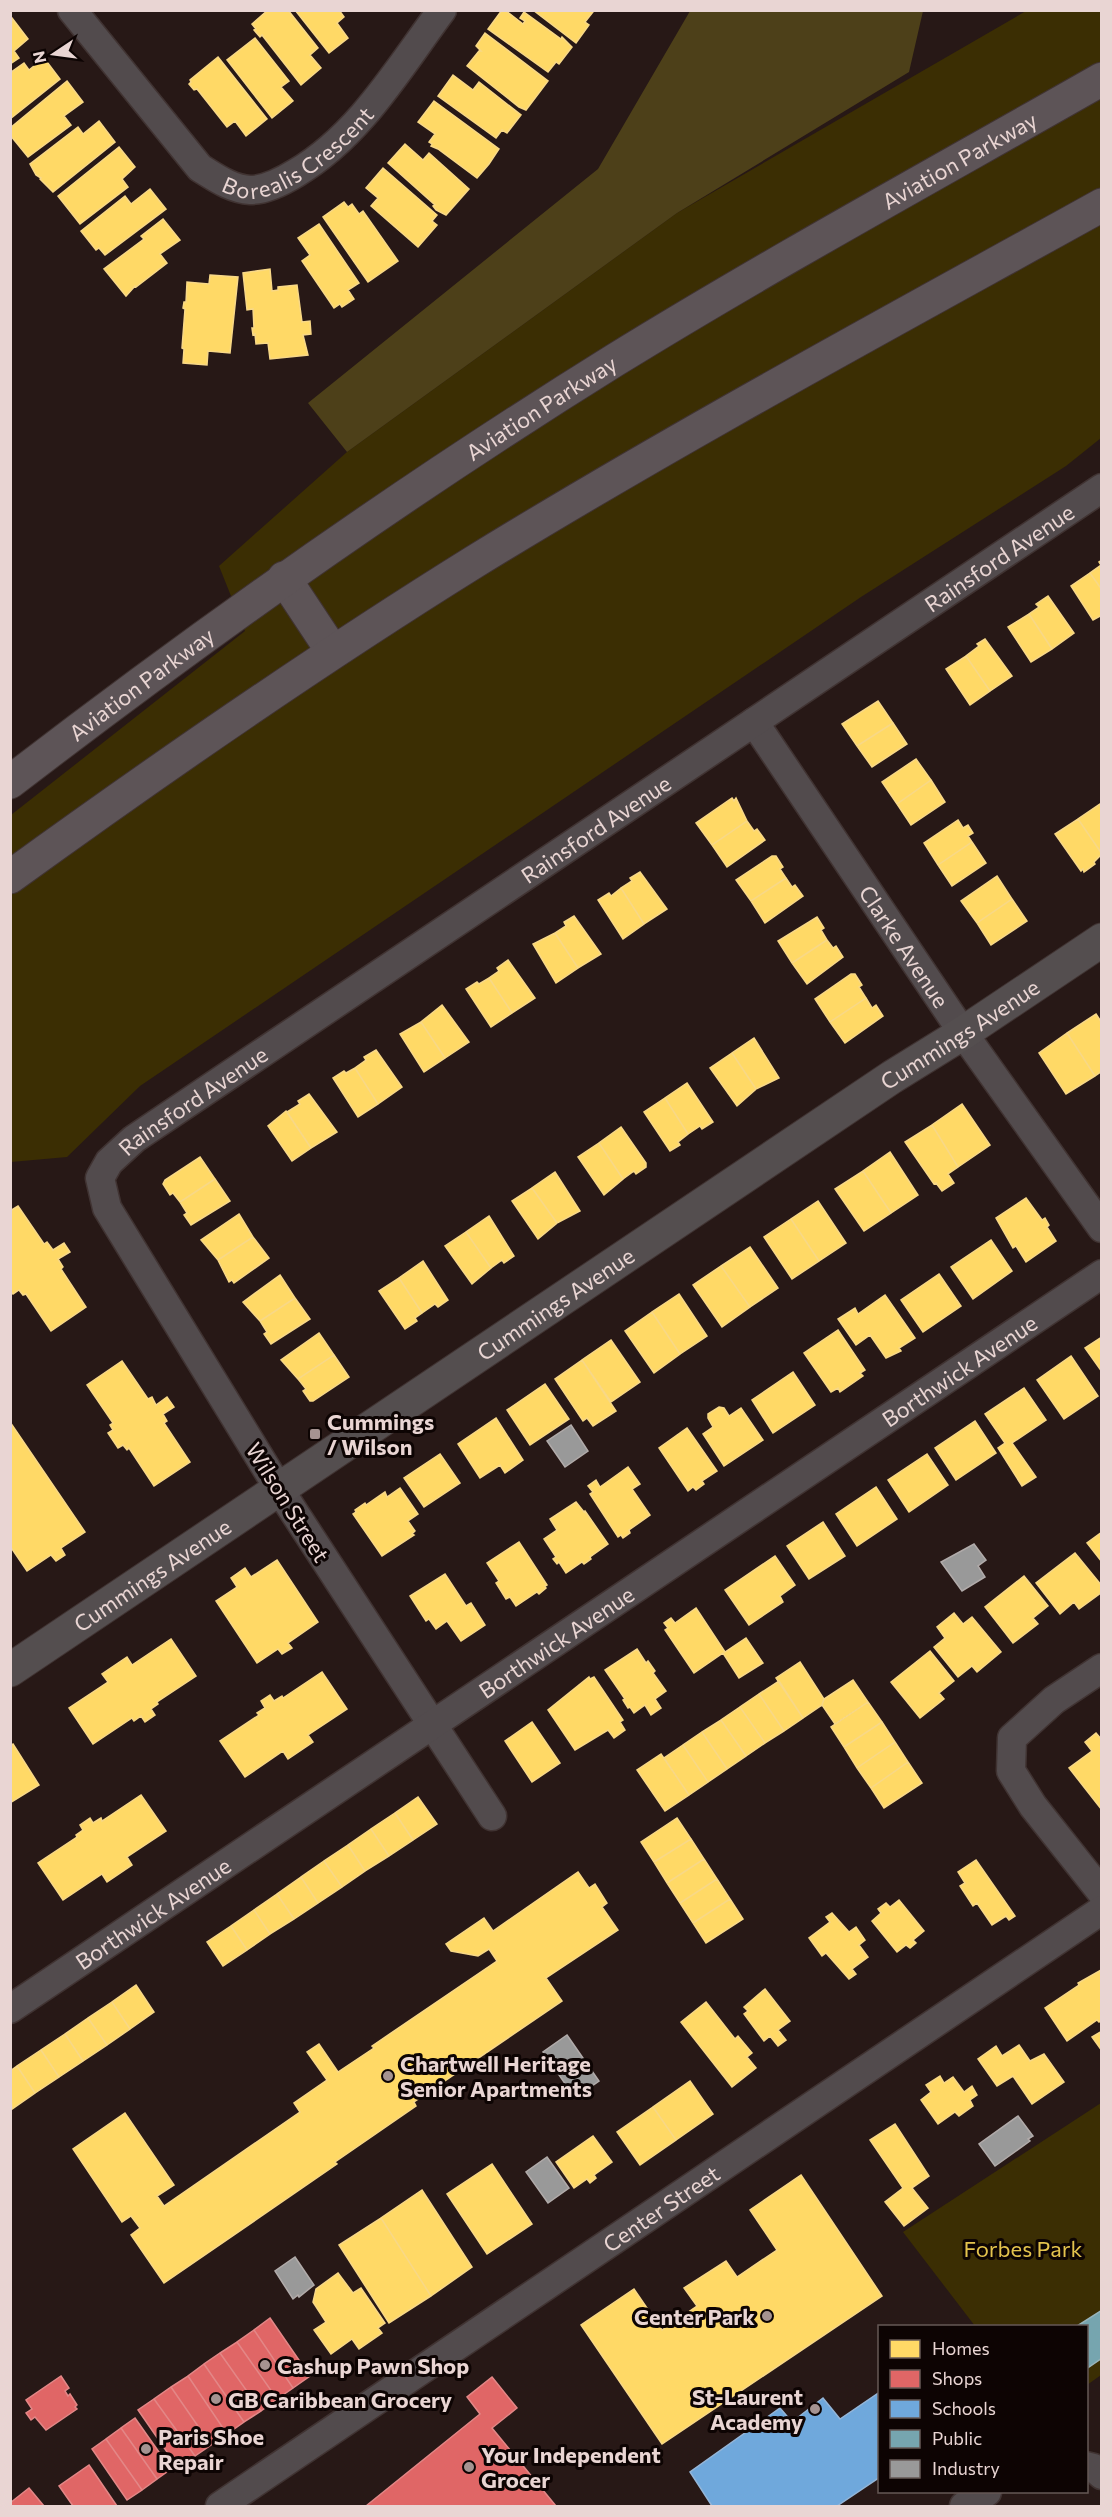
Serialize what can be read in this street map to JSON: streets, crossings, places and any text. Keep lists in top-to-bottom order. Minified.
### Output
{"streets":{"main road":["Aviation Parkway"],"street":["Borealis Crescent","Rainsford Avenue","Clarke Avenue","Cummings Avenue","Borthwick Avenue","Wilson Street","Center Street"]},"crossings":[["Rainsford Avenue","Clarke Avenue"],["Rainsford Avenue","Wilson Street"],["Clarke Avenue","Cummings Avenue"],["Cummings Avenue","Wilson Street"],["Borthwick Avenue","Wilson Street"]],"parks":["Forbes Park"],"places":{"transit":["Cummings / Wilson"],"other":["Chartwell Heritage Senior Apartments","Center Park","Cashup Pawn Shop","GB Caribbean Grocery","St-Laurent Academy","Paris Shoe Repair","Your Independent Grocer"]},"legend":["Homes","Shops","Schools","Public","Industry"],"north":"left"}
